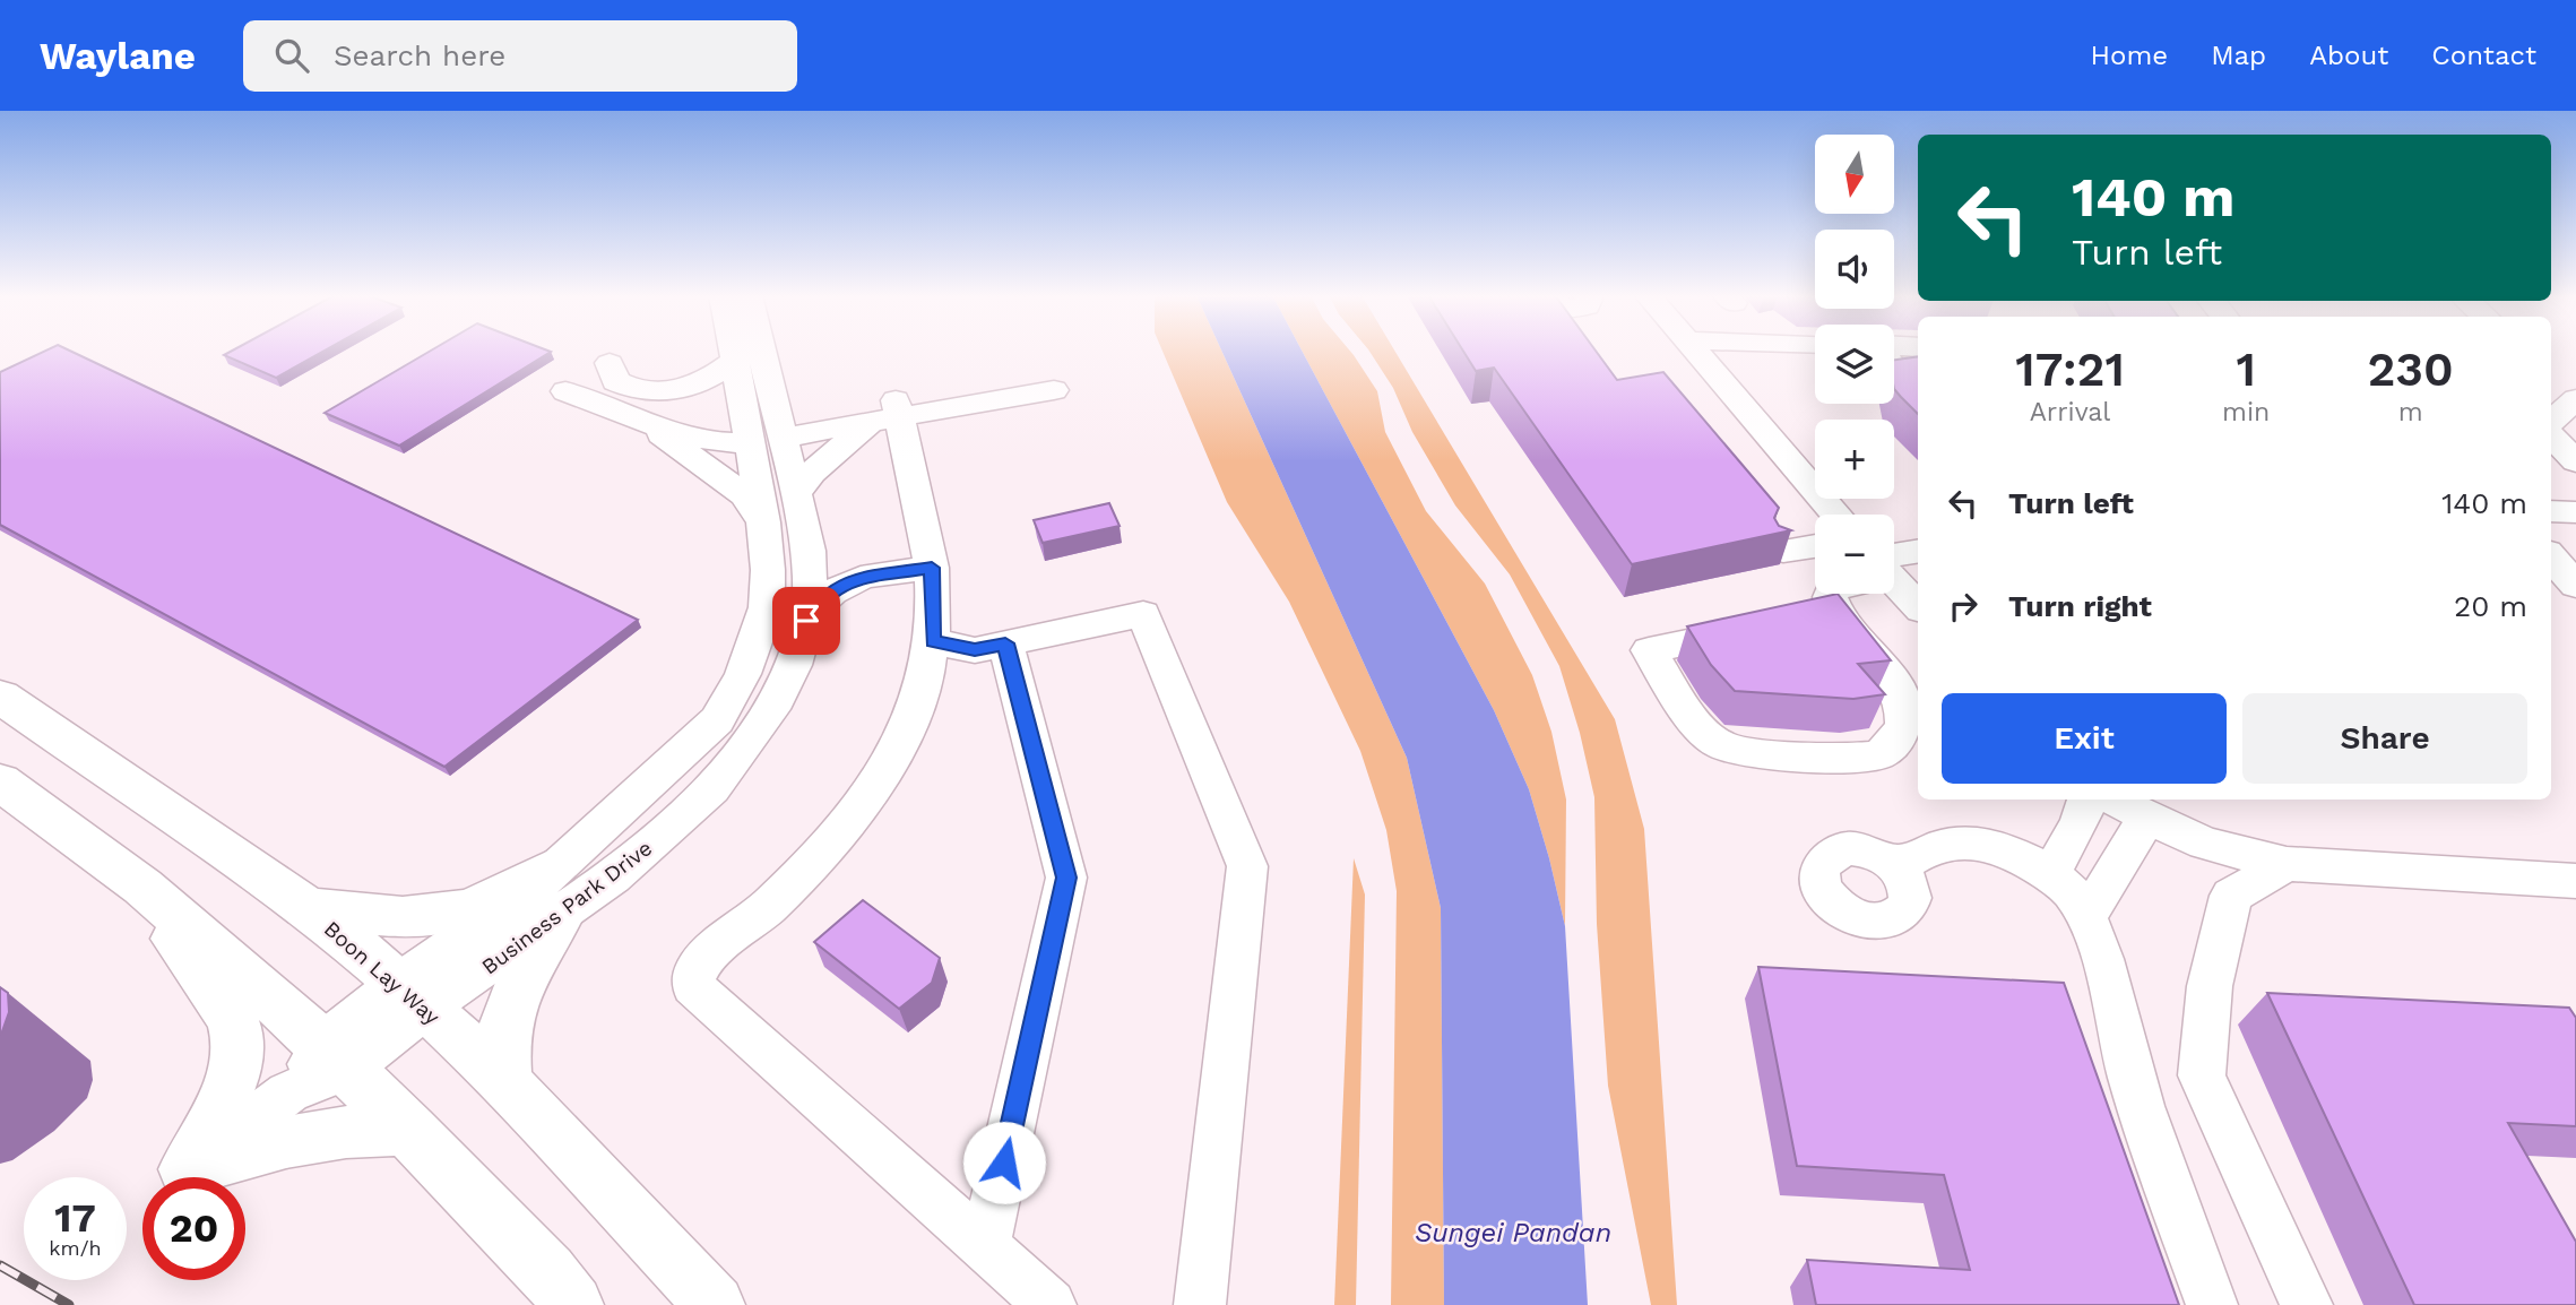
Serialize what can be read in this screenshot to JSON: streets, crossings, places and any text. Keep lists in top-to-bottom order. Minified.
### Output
{"streets":{"main road":["Boon Lay Way"],"street":["Business Park Drive"]},"crossings":[["Business Park Drive","Boon Lay Way"]],"water":["Sungei Pandan"],"north":"bottom","page":{"header":"Waylane","search":"Search here","nav":["Home","Map","About","Contact"],"map_buttons":["+","−"],"turn":["140 m","Turn left"],"eta":["17:21","Arrival","1","min","230","m"],"list":[{"name":"Turn left","value":"140 m"},{"name":"Turn right","value":"20 m"}],"buttons":["Exit","Share"],"speed":"17 km/h","limit":"20"}}
